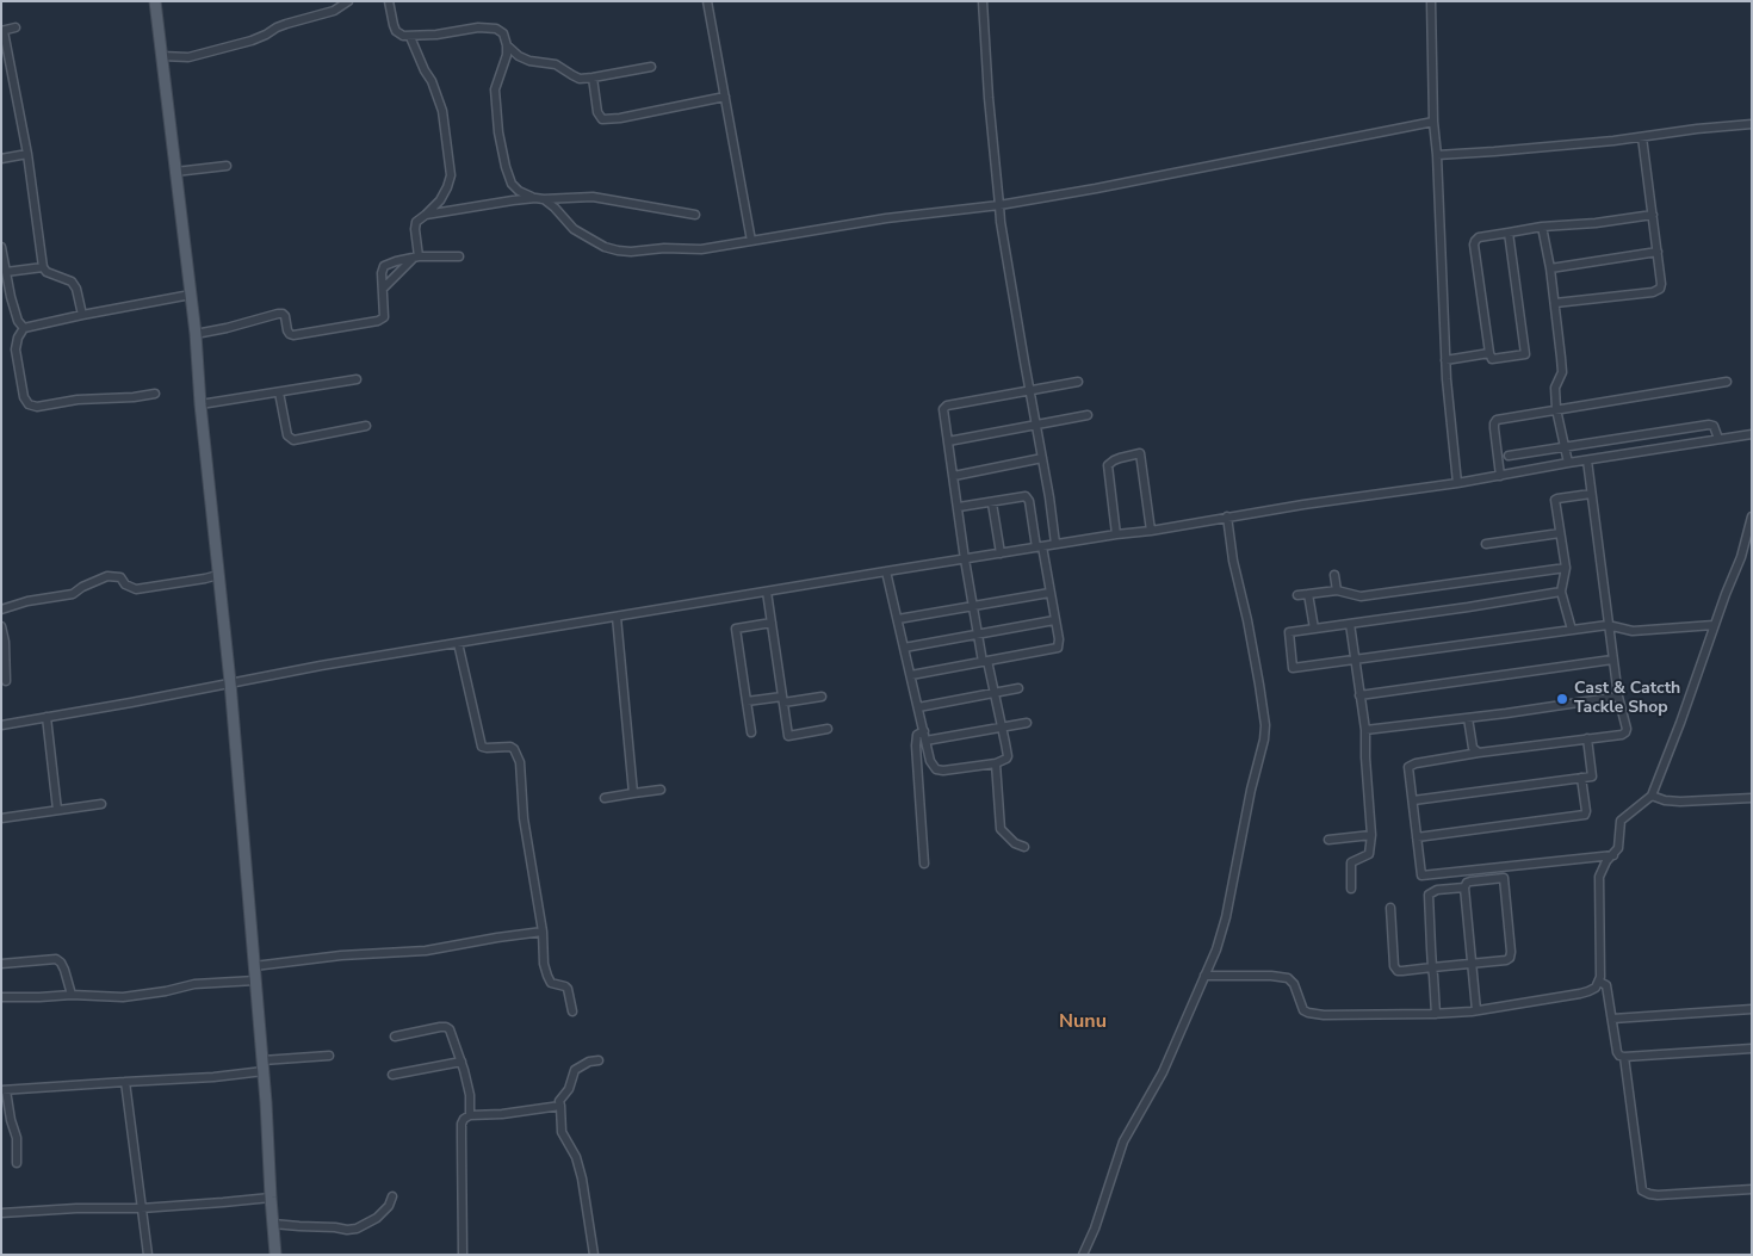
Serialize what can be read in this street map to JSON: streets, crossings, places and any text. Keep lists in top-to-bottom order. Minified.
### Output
{"districts":["Nunu"],"places":["Cast & Catcth Tackle Shop"]}
